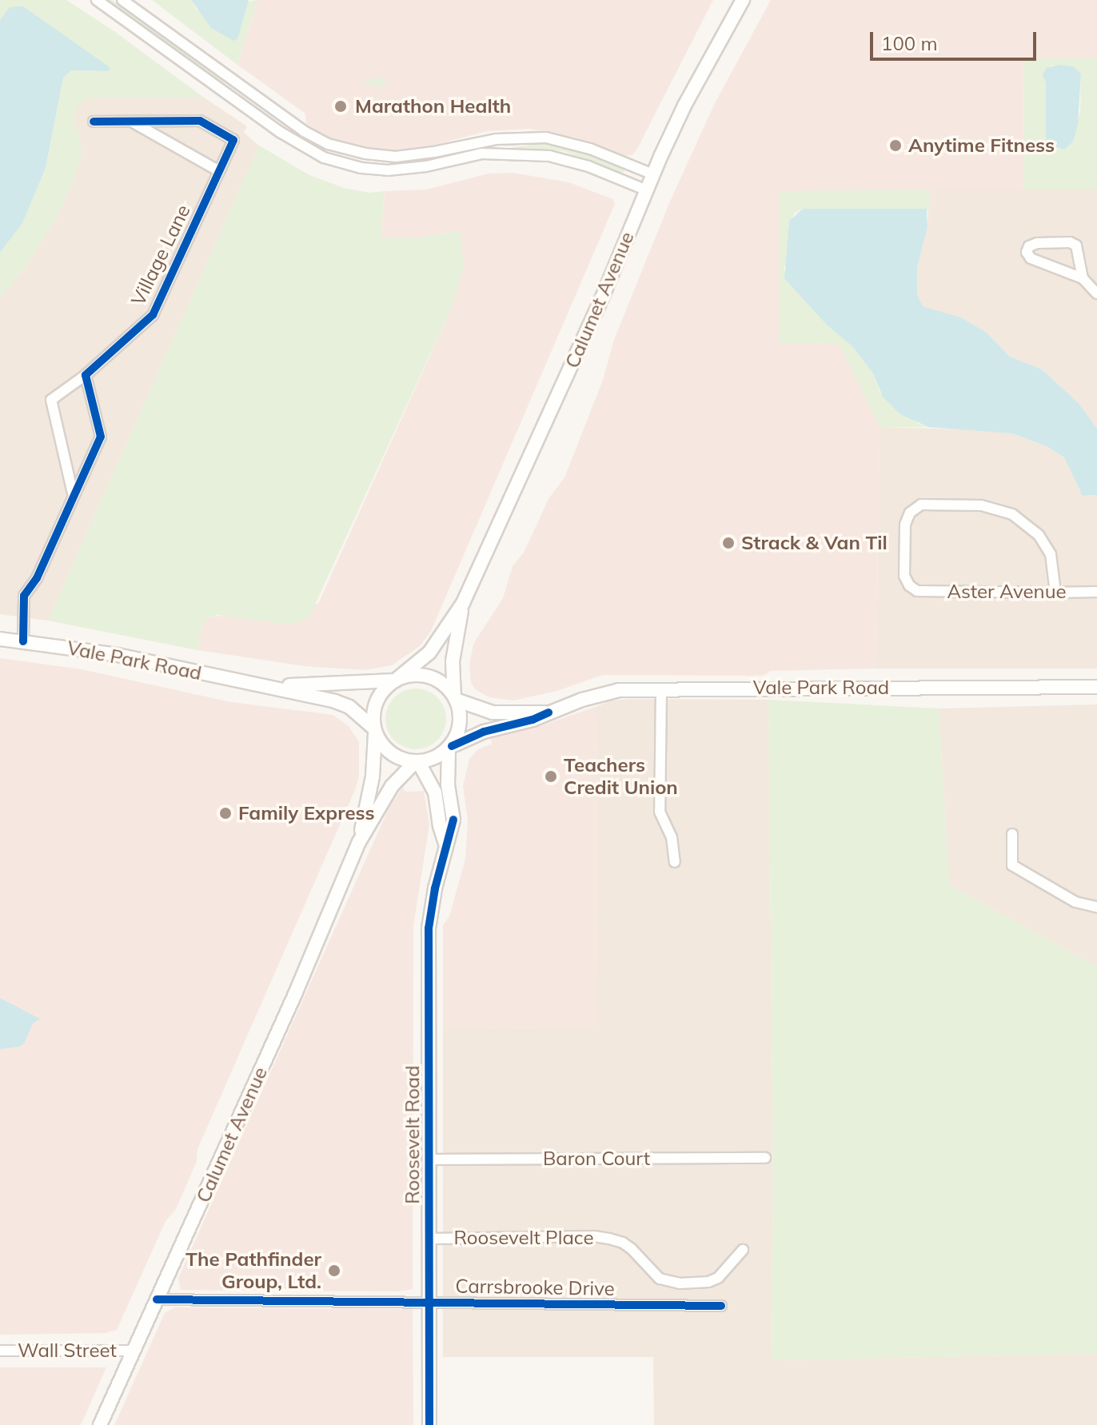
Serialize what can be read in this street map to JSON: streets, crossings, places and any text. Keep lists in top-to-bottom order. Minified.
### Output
{"streets":{"main road":["Calumet Avenue","Vale Park Road","Roosevelt Road"],"street":["Village Lane","Aster Avenue","Baron Court","Roosevelt Place","Carrsbrooke Drive","Wall Street"]},"crossings":[["Calumet Avenue","Vale Park Road"],["Calumet Avenue","Roosevelt Road"],["Calumet Avenue","Carrsbrooke Drive"],["Calumet Avenue","Wall Street"],["Vale Park Road","Roosevelt Road"],["Roosevelt Road","Baron Court"],["Roosevelt Road","Roosevelt Place"],["Roosevelt Road","Carrsbrooke Drive"]],"places":["Marathon Health","Anytime Fitness","Strack & Van Til","Teachers Credit Union","Family Express","The Pathfinder Group, Ltd."],"scale_bar":"100 m"}
